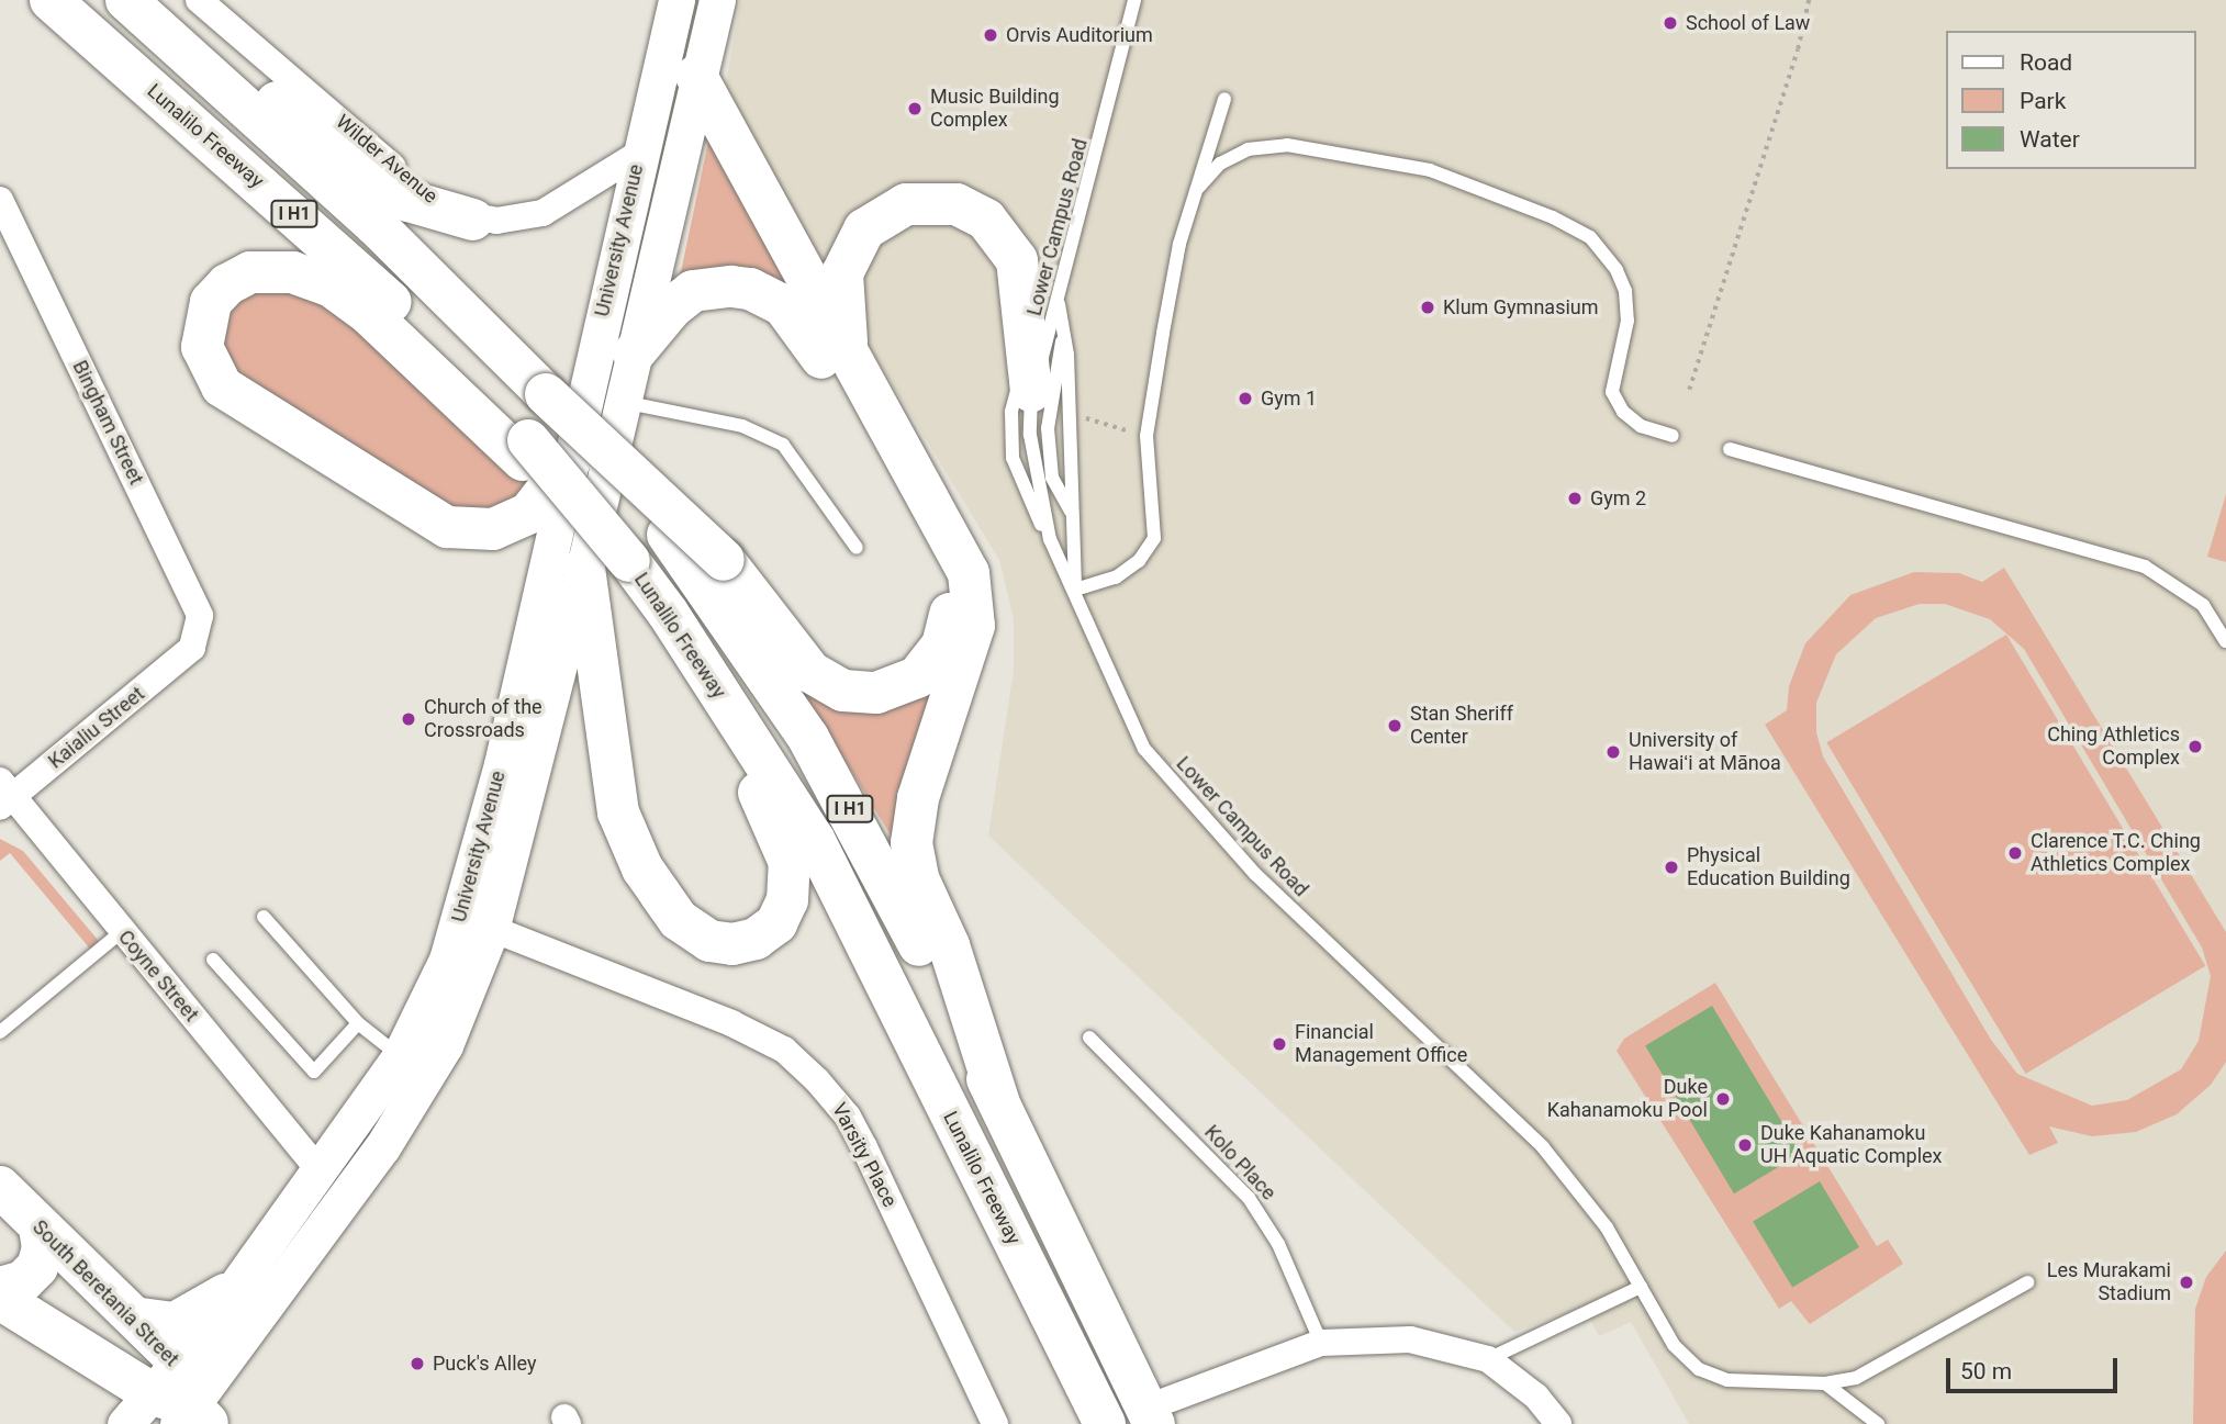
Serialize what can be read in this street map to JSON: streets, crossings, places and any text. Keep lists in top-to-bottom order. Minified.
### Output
{"streets":{"main road":["Lunalilo Freeway","I H1","University Avenue","South Beretania Street"],"street":["Wilder Avenue","Bingham Street","Kaialiu Street","Coyne Street","Varsity Place"],"lane":["Lower Campus Road","Kolo Place"]},"crossings":[["Lunalilo Freeway","University Avenue"],["University Avenue","Coyne Street"],["University Avenue","Varsity Place"],["University Avenue","South Beretania Street"],["Bingham Street","Kaialiu Street"],["Kaialiu Street","Coyne Street"]],"places":["School of Law","Orvis Auditorium","Music Building Complex","Klum Gymnasium","Gym 1","Gym 2","Church of the Crossroads","Stan Sheriff Center","Ching Athletics Complex","University of Hawaiʻi at Mānoa","Clarence T.C. Ching Athletics Complex","Physical Education Building","Financial Management Office","Duke Kahanamoku Pool","Duke Kahanamoku UH Aquatic Complex","Les Murakami Stadium","Puck's Alley"],"legend":["Road","Park","Water"],"scale_bar":"50 m"}
